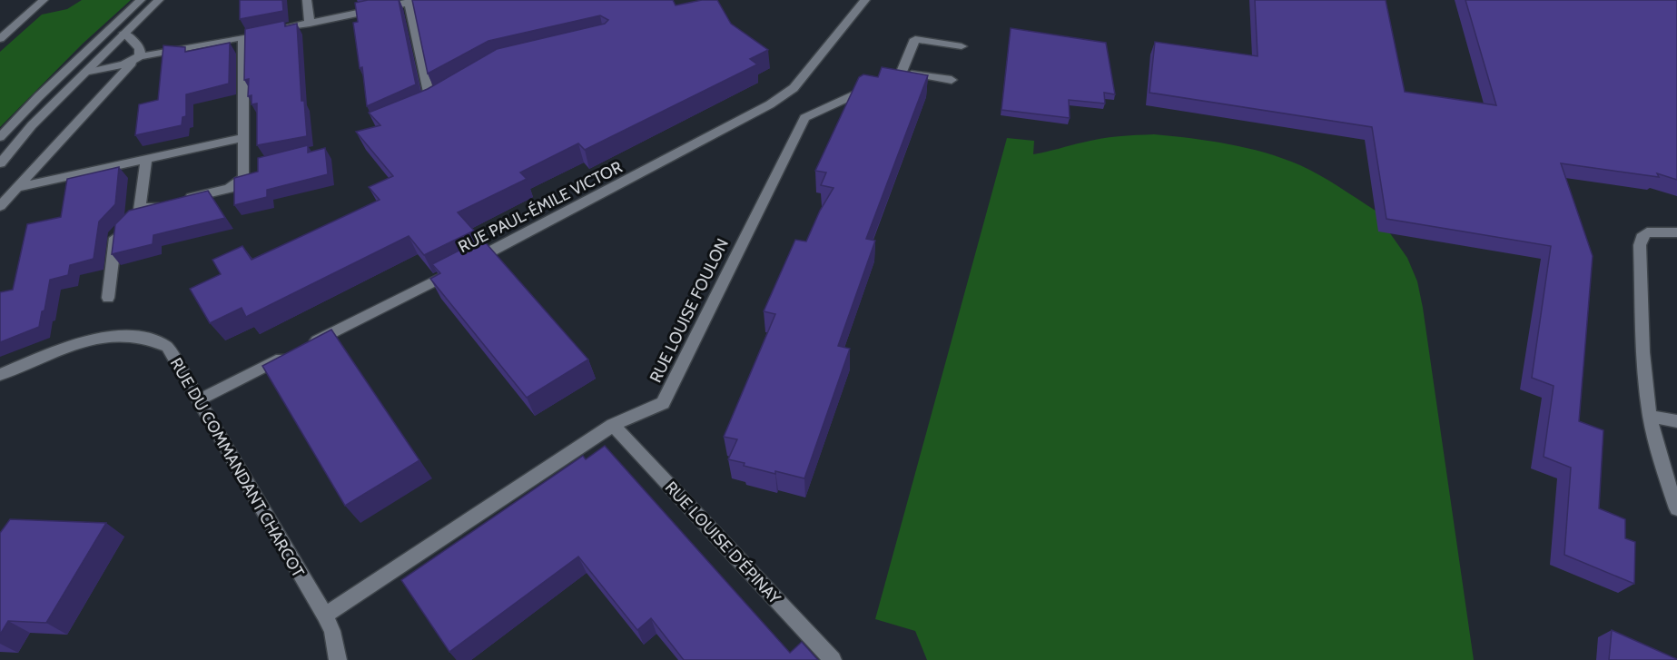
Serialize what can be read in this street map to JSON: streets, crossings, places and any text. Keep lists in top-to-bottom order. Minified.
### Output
{"streets":{"street":["RUE PAUL-ÉMILE VICTOR","RUE LOUISE FOULON","RUE DU COMMANDANT CHARCOT","RUE LOUISE D'ÉPINAY"]},"crossings":[["RUE LOUISE FOULON","RUE DU COMMANDANT CHARCOT"],["RUE LOUISE FOULON","RUE LOUISE D'ÉPINAY"]]}
